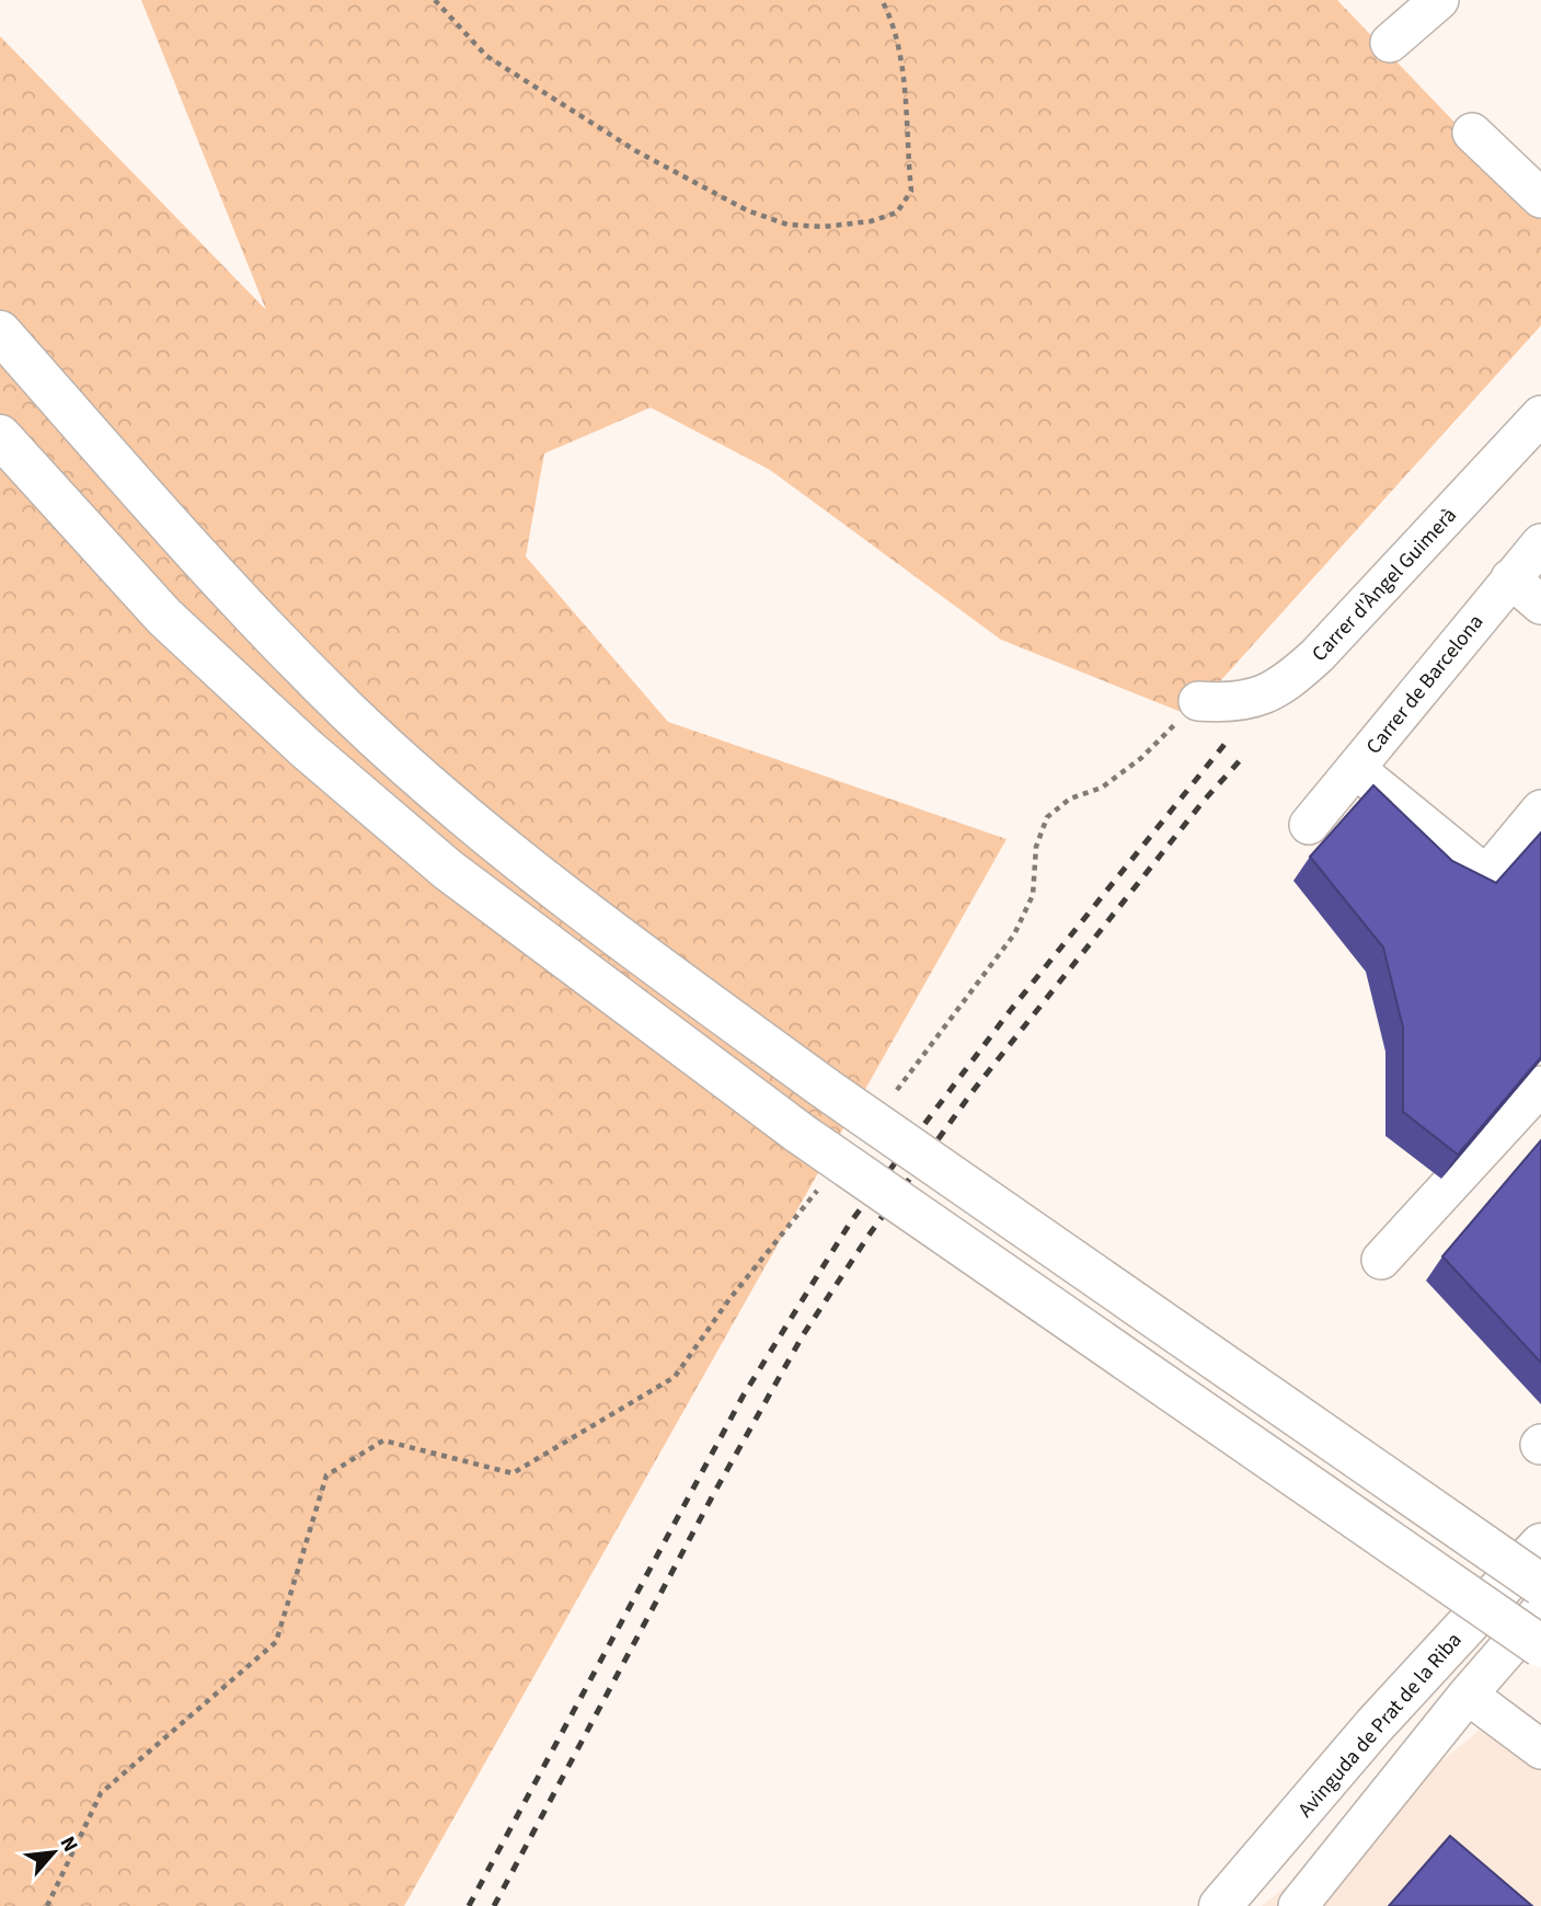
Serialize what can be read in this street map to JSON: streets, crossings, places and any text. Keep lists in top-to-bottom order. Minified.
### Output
{"streets":{"main road":["Avinguda de Prat de la Riba"],"street":["Carrer d'Àngel Guimerà","Carrer de Barcelona"]},"north":"top right"}
